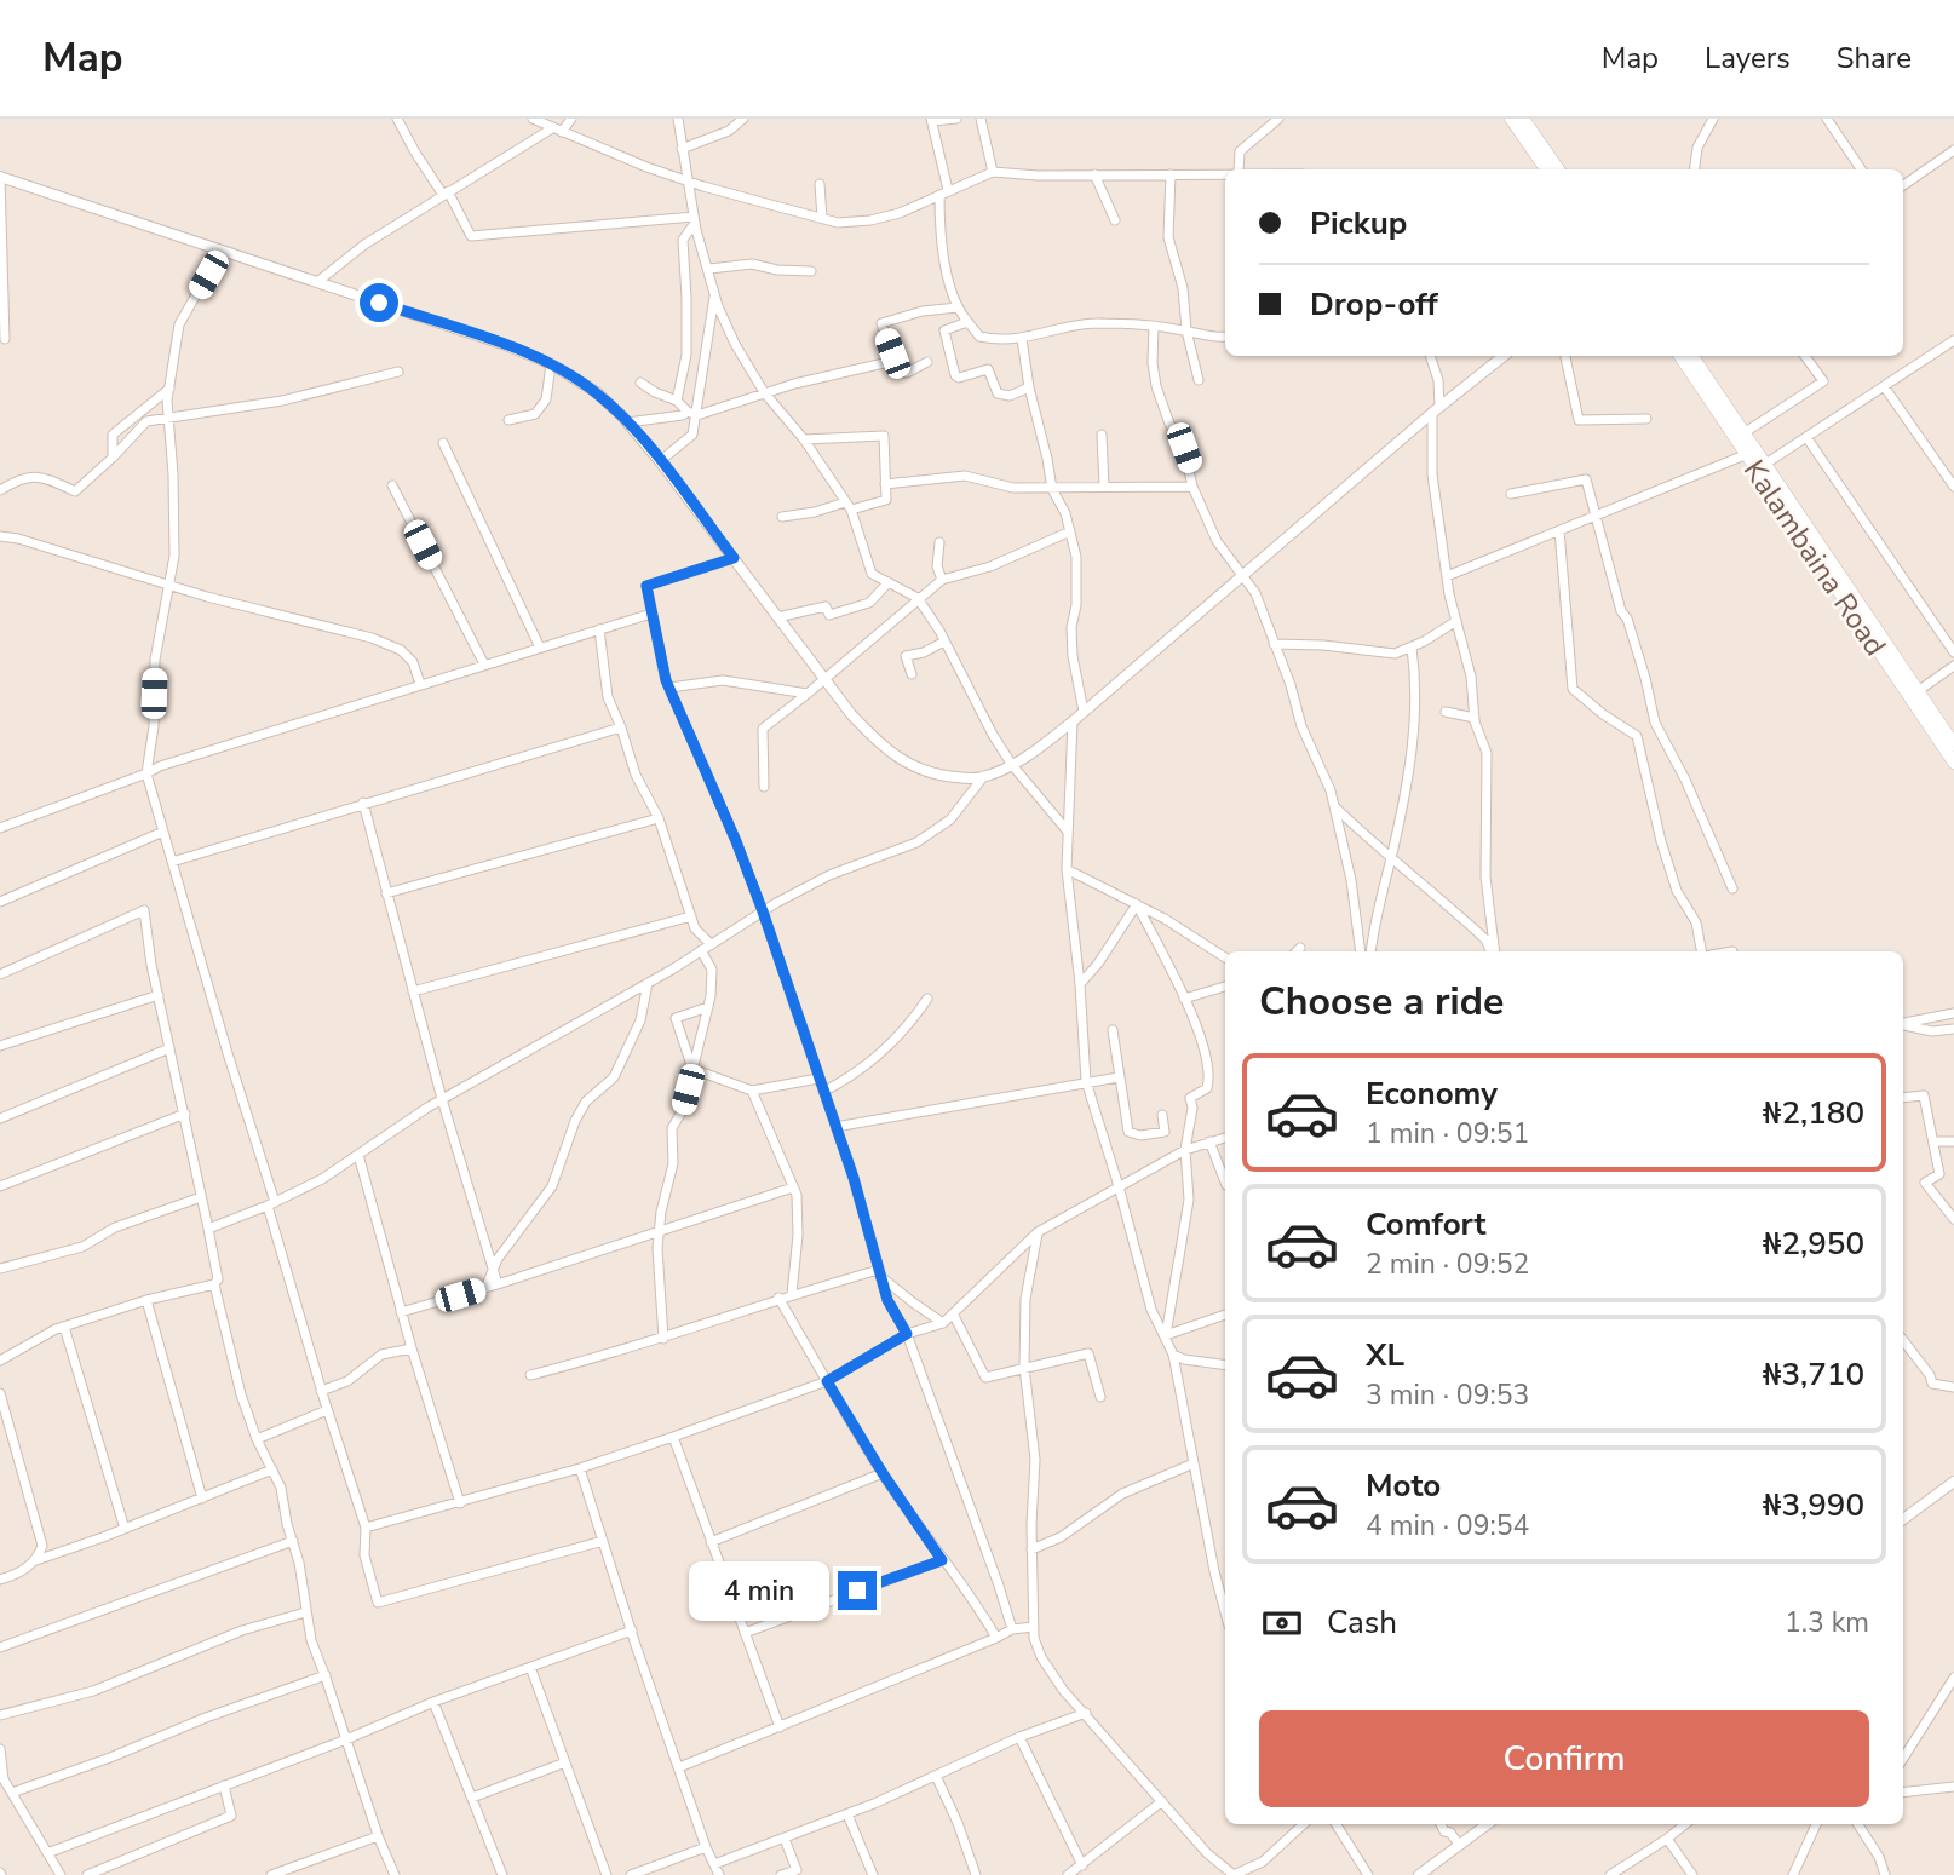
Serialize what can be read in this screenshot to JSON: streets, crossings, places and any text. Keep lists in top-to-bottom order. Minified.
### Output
{"streets":{"main road":["Kalambaina Road"]},"page":{"header":"Map","nav":["Map","Layers","Share"],"banner":["Pickup","Drop-off"],"heading":"Choose a ride","list":[{"name":"Economy","note":"1 min · 09:51","value":"₦2,180"},{"name":"Comfort","note":"2 min · 09:52","value":"₦2,950"},{"name":"XL","note":"3 min · 09:53","value":"₦3,710"},{"name":"Moto","note":"4 min · 09:54","value":"₦3,990"}],"bubble":"4 min","pay":["Cash","1.3 km"],"buttons":"Confirm"}}
